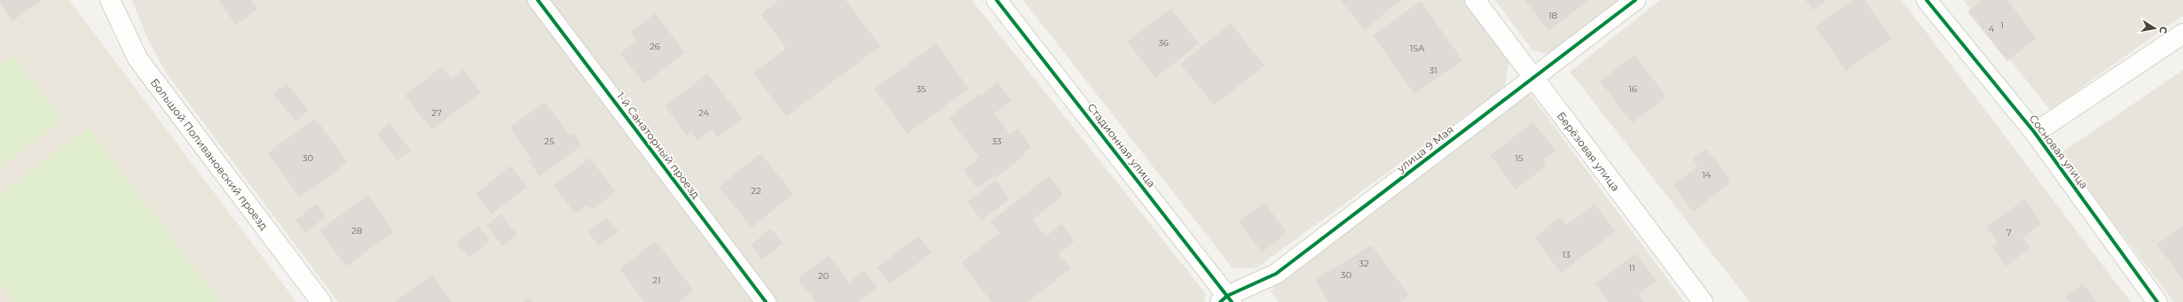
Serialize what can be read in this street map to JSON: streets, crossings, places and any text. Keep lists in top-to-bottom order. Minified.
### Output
{"streets":{"street":["1-й Санаторный проезд","Стадионная улица","улица 9 Мая","Берёзовая улица","Сосновая улица","Большой Поливановский проезд"]},"crossings":[["Стадионная улица","улица 9 Мая"],["улица 9 Мая","Берёзовая улица"]],"house_numbers":["18","1","4","36","26","15А","31","35","16","27","24","25","33","30","15","14","22","28","7","13","32","11","30","20","21"],"north":"right"}
